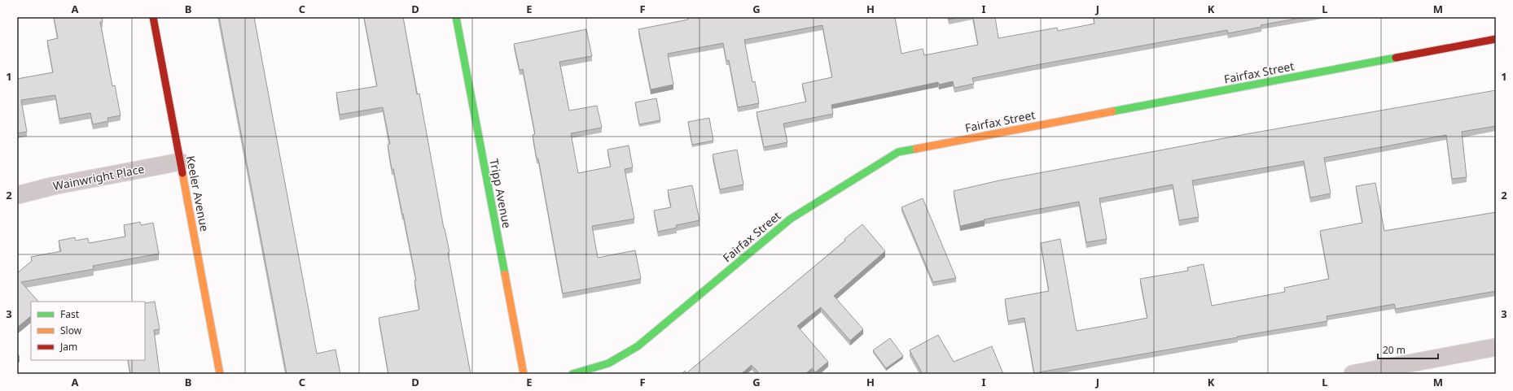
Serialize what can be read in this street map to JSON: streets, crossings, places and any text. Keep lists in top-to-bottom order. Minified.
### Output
{"streets":{"street":["Fairfax Street","Wainwright Place","Keeler Avenue","Tripp Avenue"]},"crossings":[["Wainwright Place","Keeler Avenue"]],"legend":["Fast","Slow","Jam"],"scale_bar":"20 m","grid":{"columns":["A","B","C","D","E","F","G","H","I","J","K","L","M"],"rows":["1","2","3"]}}
